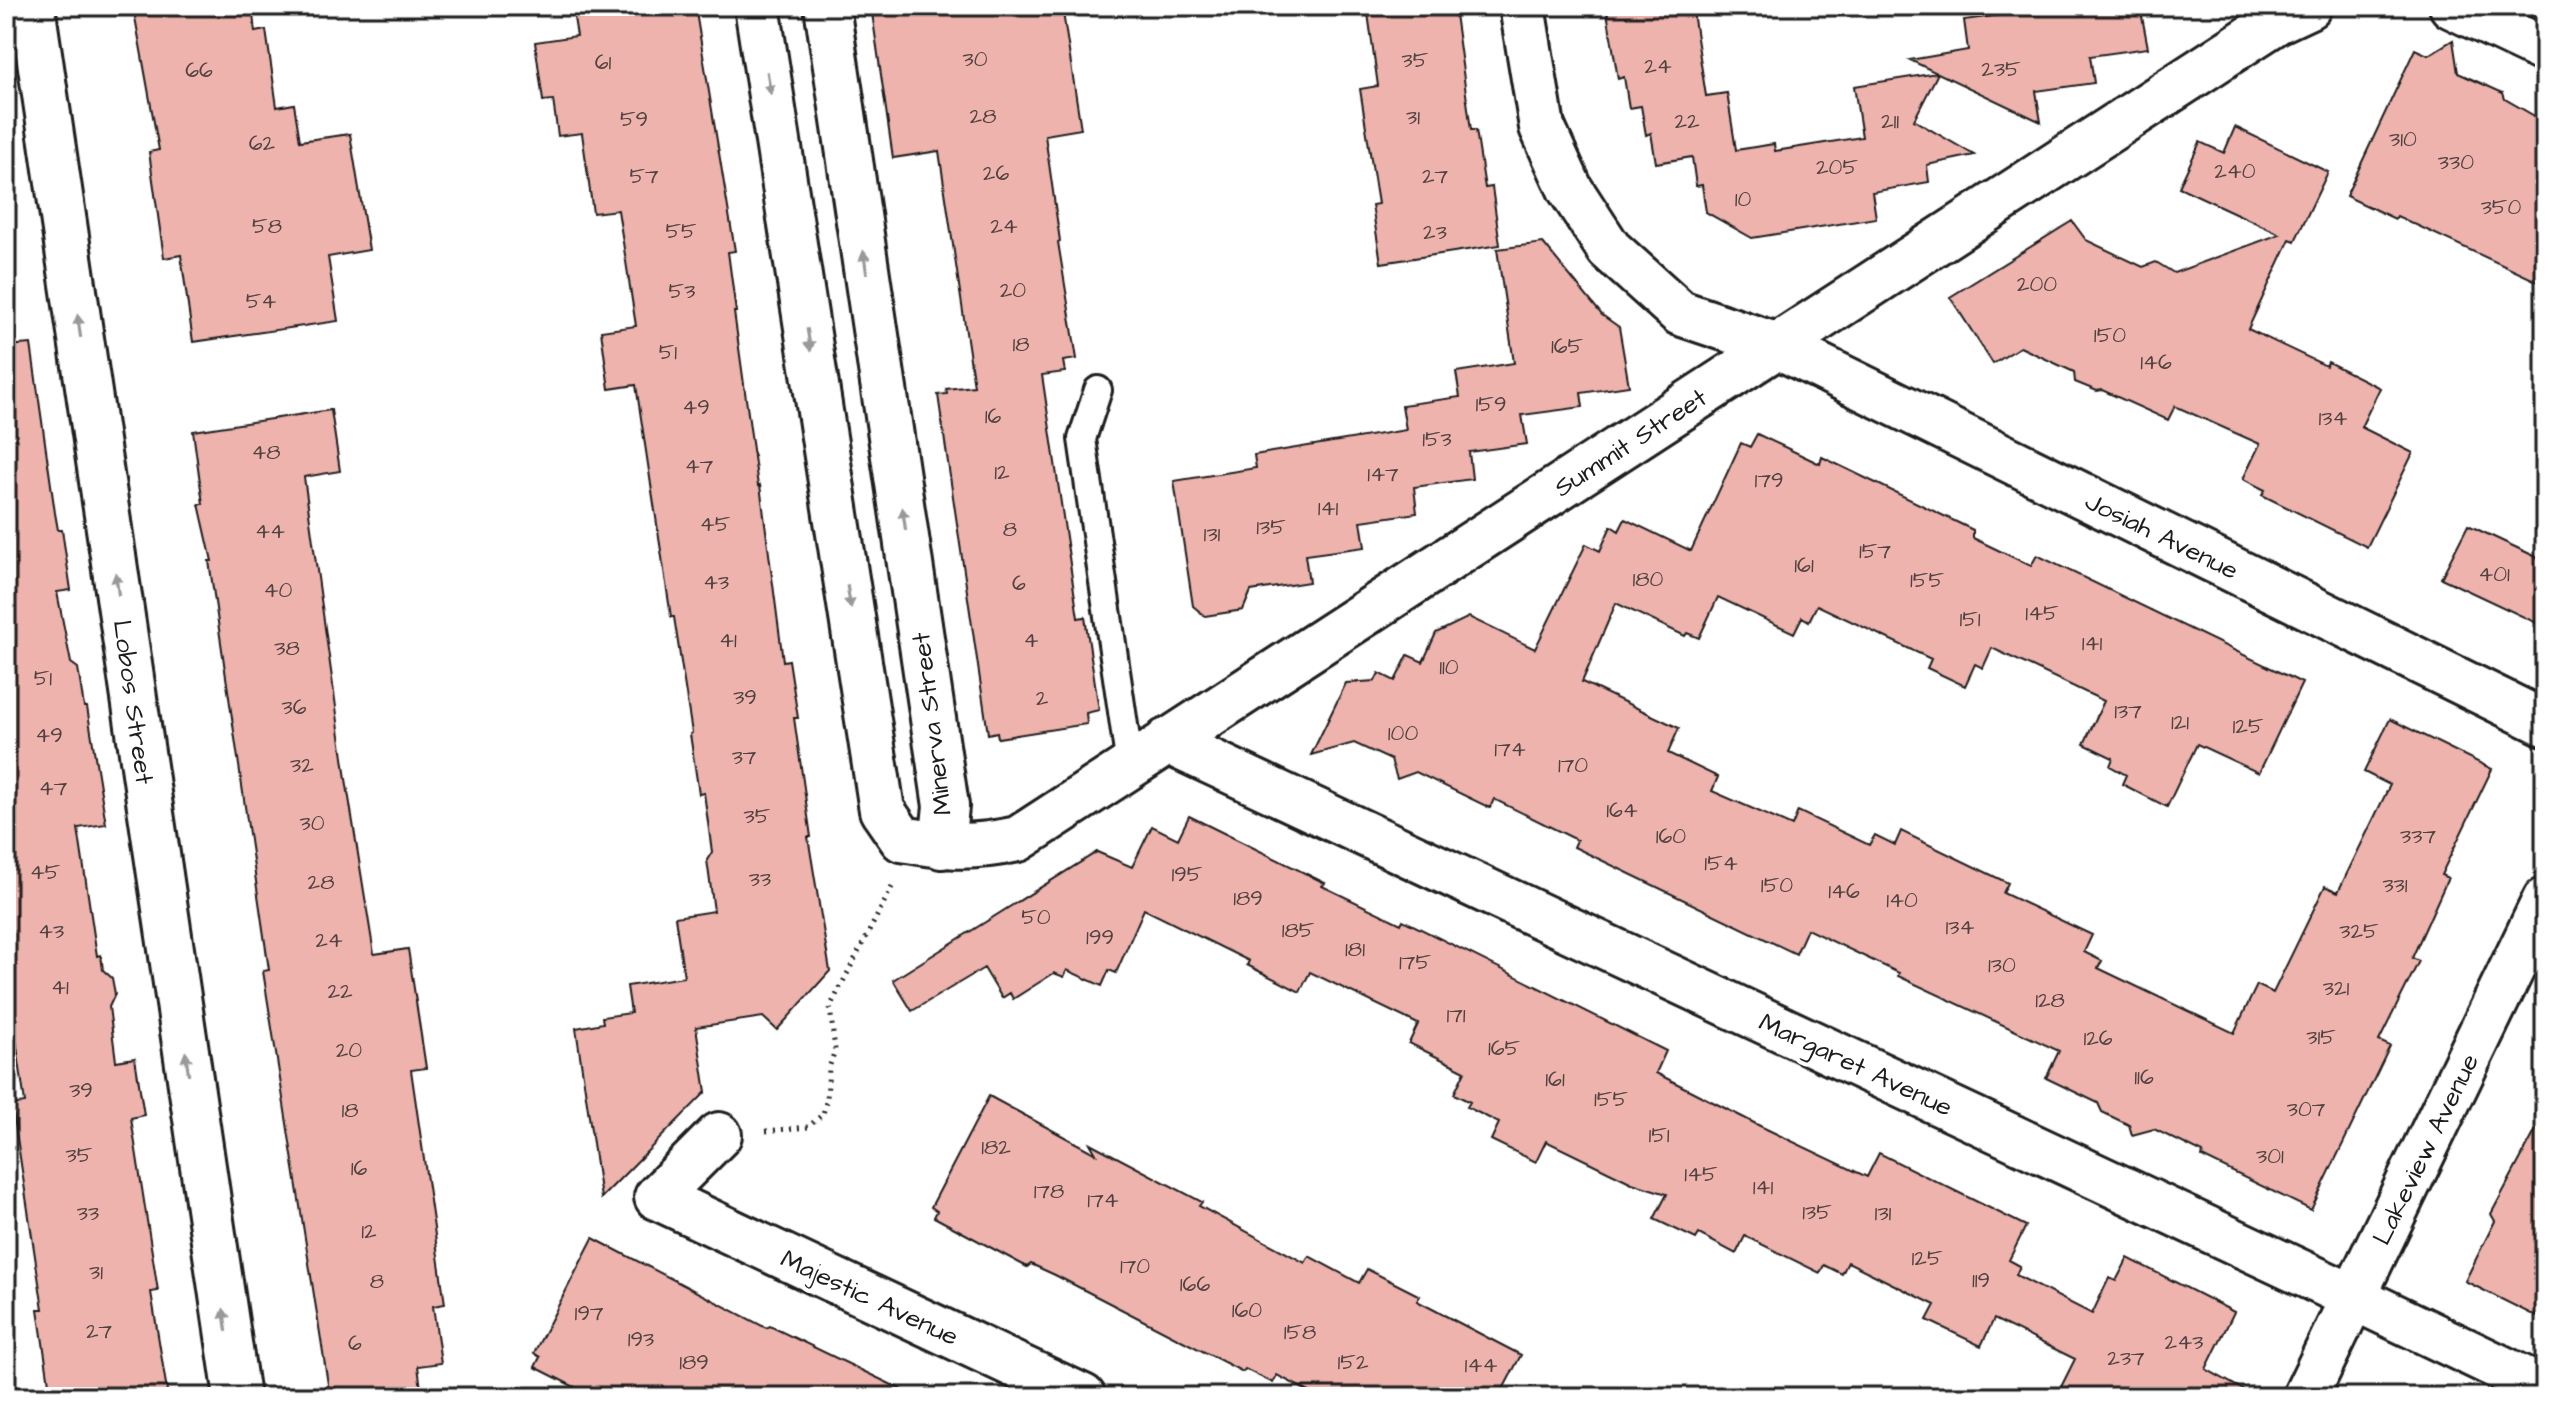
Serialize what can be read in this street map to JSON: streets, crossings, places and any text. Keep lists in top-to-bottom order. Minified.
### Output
{"streets":{"street":["Summit Street","Josiah Avenue","Lobos Street","Minerva Street","Margaret Avenue","Lakeview Avenue","Majestic Avenue"]},"crossings":[["Summit Street","Josiah Avenue"],["Summit Street","Minerva Street"],["Summit Street","Margaret Avenue"],["Margaret Avenue","Lakeview Avenue"]],"one_way":["Lobos Street"],"house_numbers":["30","35","61","24","235","66","28","31","59","22","211","310","62","330","205","240","26","57","27","10","350","58","24","55","23","200","20","53","54","150","18","165","51","146","159","49","16","134","153","48","47","12","147","179","141","45","135","8","44","131","157","161","401","180","155","43","6","40","145","151","41","4","141","38","110","51","39","2","36","137","121","125","100","49","174","37","32","170","47","164","35","30","160","337","154","45","195","33","28","150","331","146","189","140","50","134","185","43","325","199","24","181","175","130","41","321","22","128","171","315","126","165","20","116","161","39","155","307","18","151","182","35","301","16","145","141","178","174","135","33","131","12","125","170","31","119","8","166","160","197","27","158","193","243","6","237","189","152","144"]}
